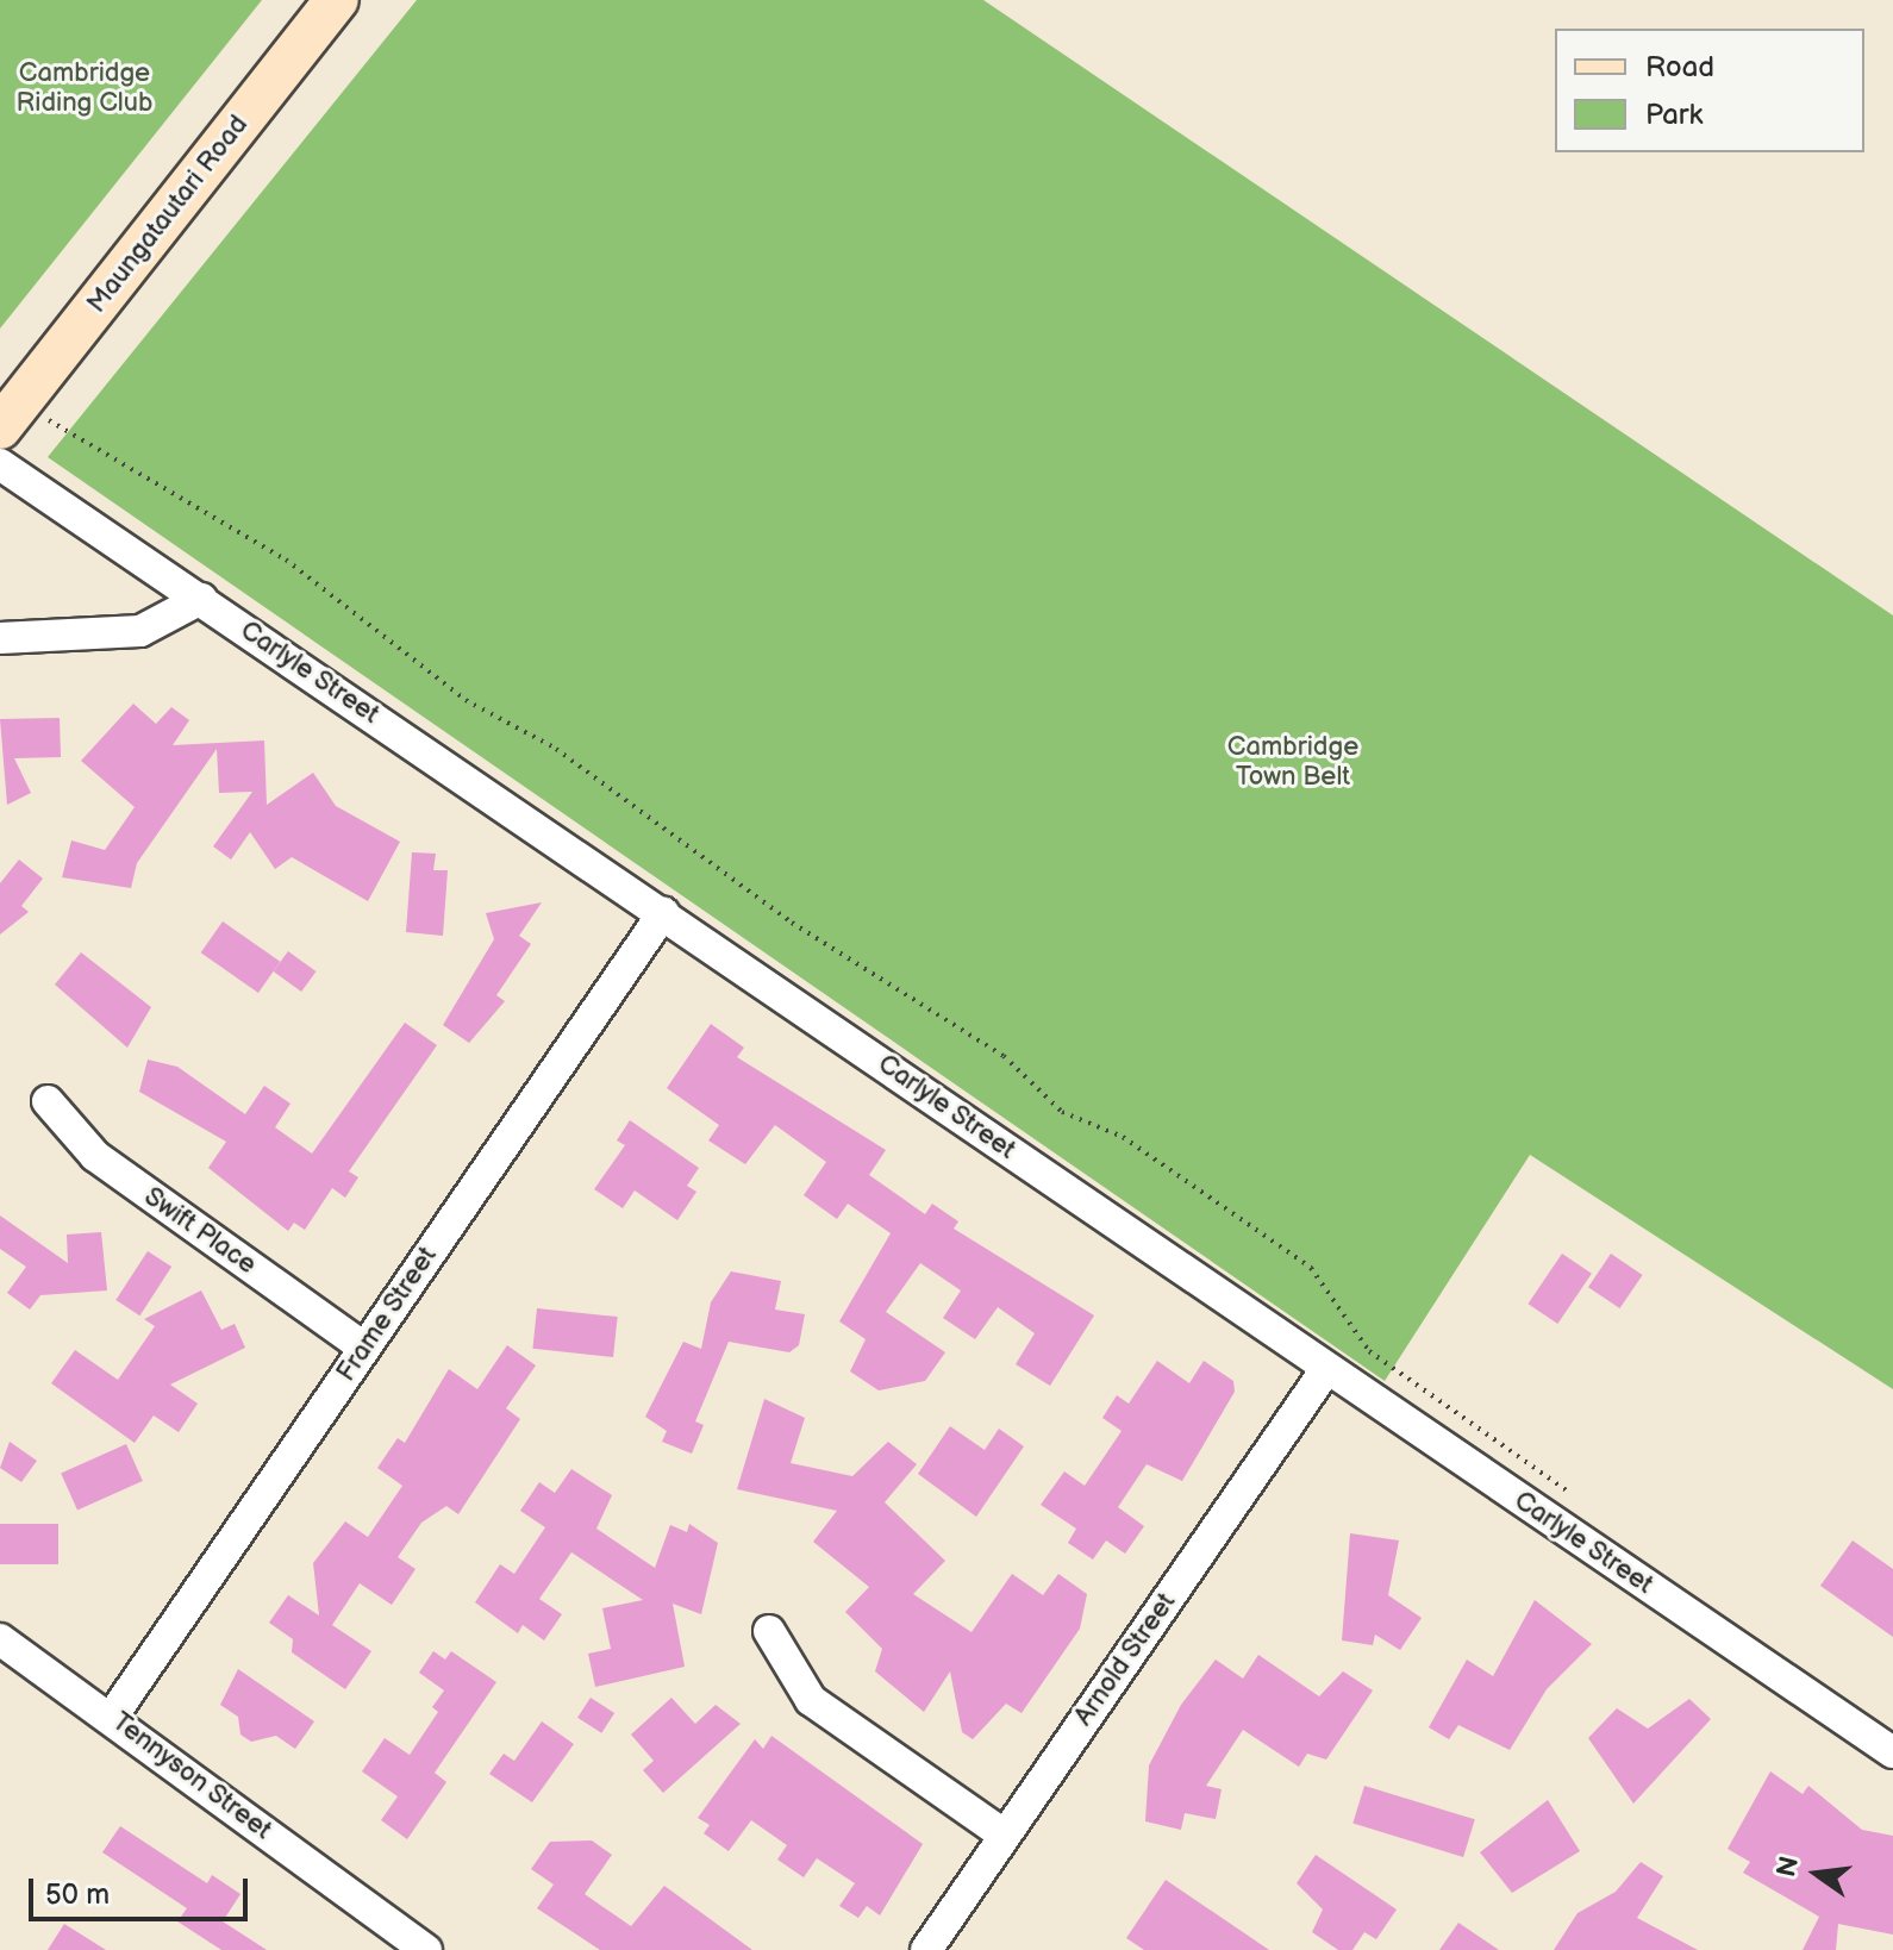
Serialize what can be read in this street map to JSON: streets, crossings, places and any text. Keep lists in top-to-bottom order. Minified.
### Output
{"streets":{"street":["Maungatautari Road","Carlyle Street","Swift Place","Frame Street","Arnold Street","Tennyson Street"]},"crossings":[["Carlyle Street","Frame Street"],["Carlyle Street","Arnold Street"],["Swift Place","Frame Street"],["Frame Street","Tennyson Street"]],"parks":["Cambridge Riding Club","Cambridge Town Belt"],"legend":["Road","Park"],"scale_bar":"50 m","north":"left"}
